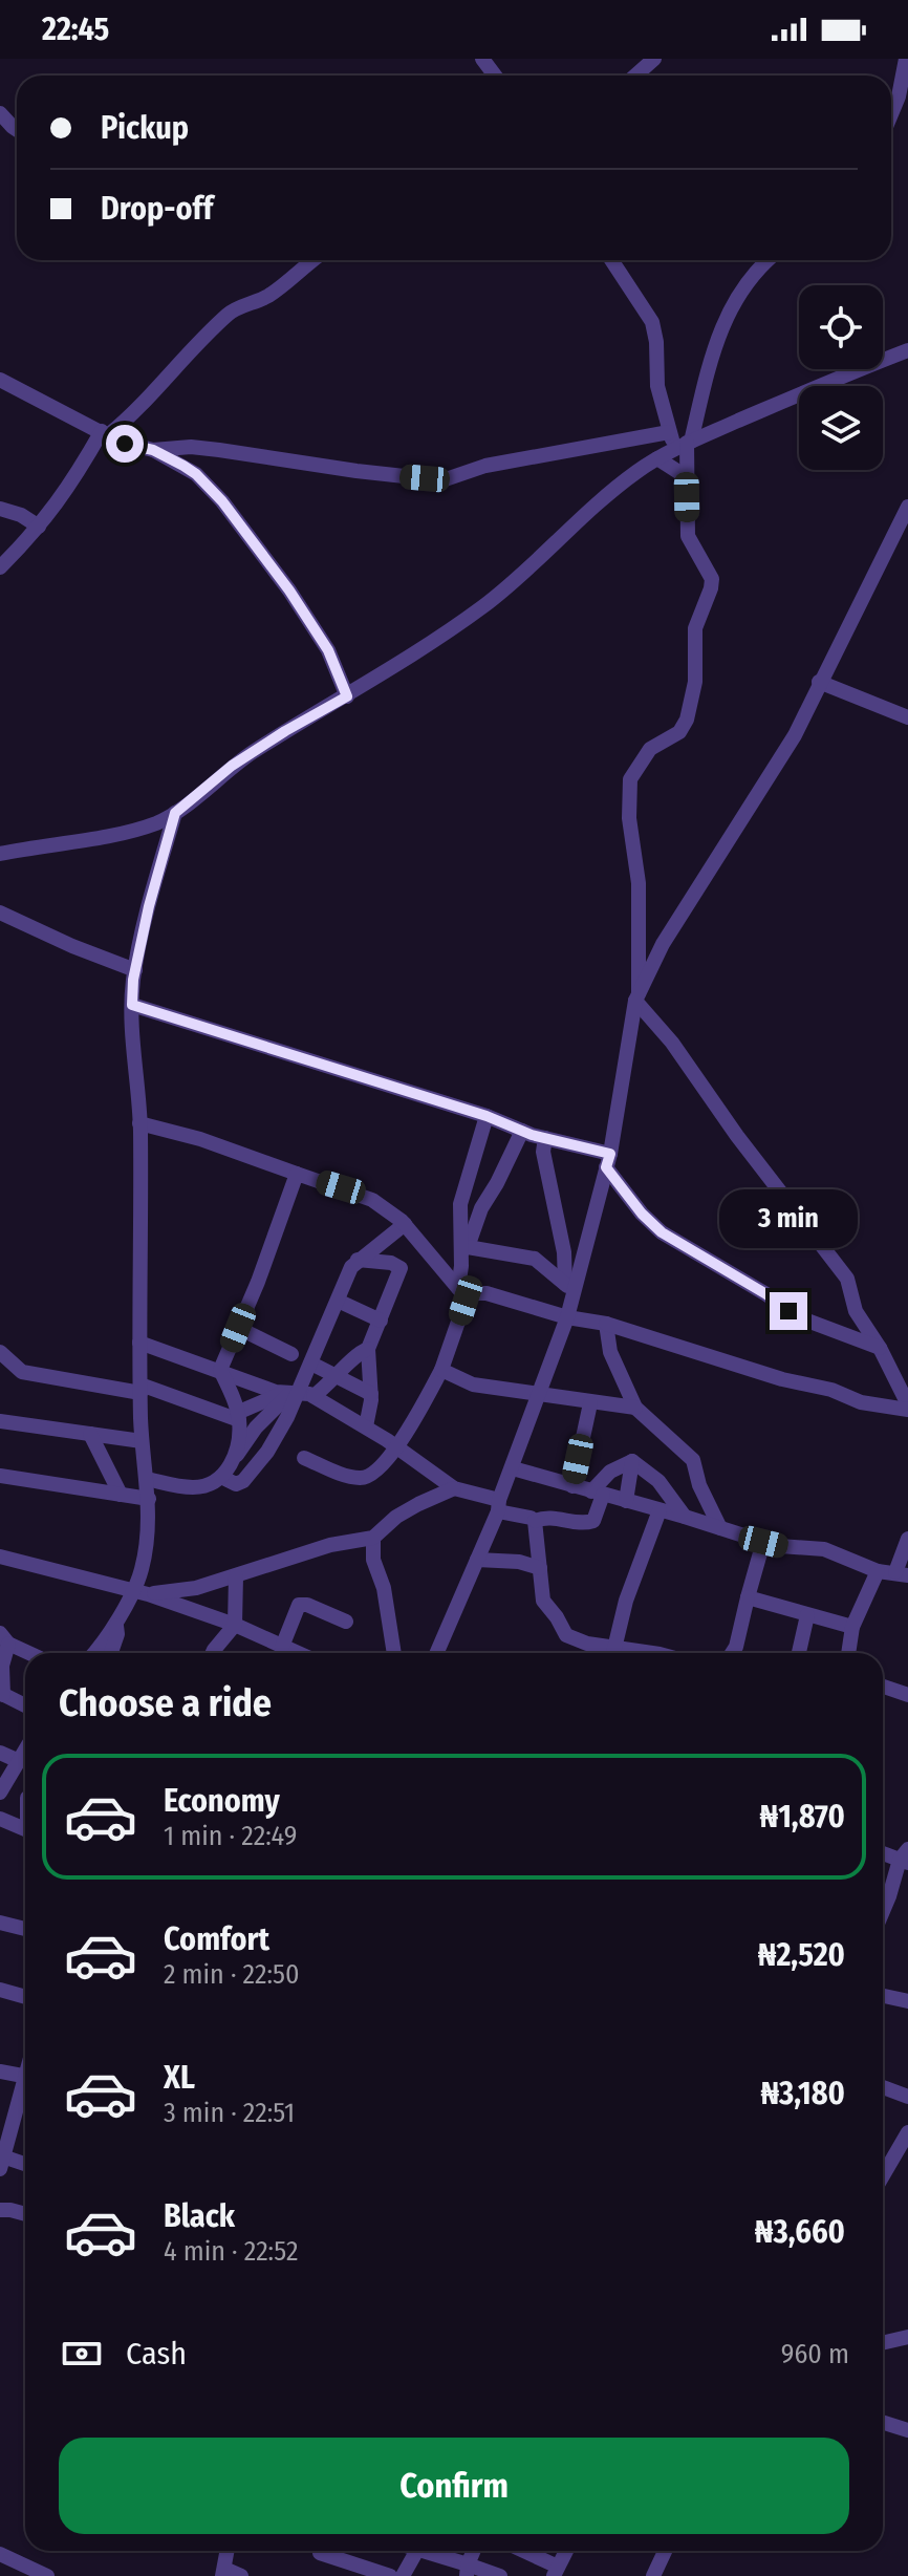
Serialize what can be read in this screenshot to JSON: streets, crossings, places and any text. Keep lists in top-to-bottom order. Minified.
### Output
{"page":{"status":"22:45","banner":["Pickup","Drop-off"],"bubble":"3 min","heading":"Choose a ride","list":[{"name":"Economy","note":"1 min · 22:49","value":"₦1,870"},{"name":"Comfort","note":"2 min · 22:50","value":"₦2,520"},{"name":"XL","note":"3 min · 22:51","value":"₦3,180"},{"name":"Black","note":"4 min · 22:52","value":"₦3,660"}],"pay":["Cash","960 m"],"buttons":"Confirm"}}
